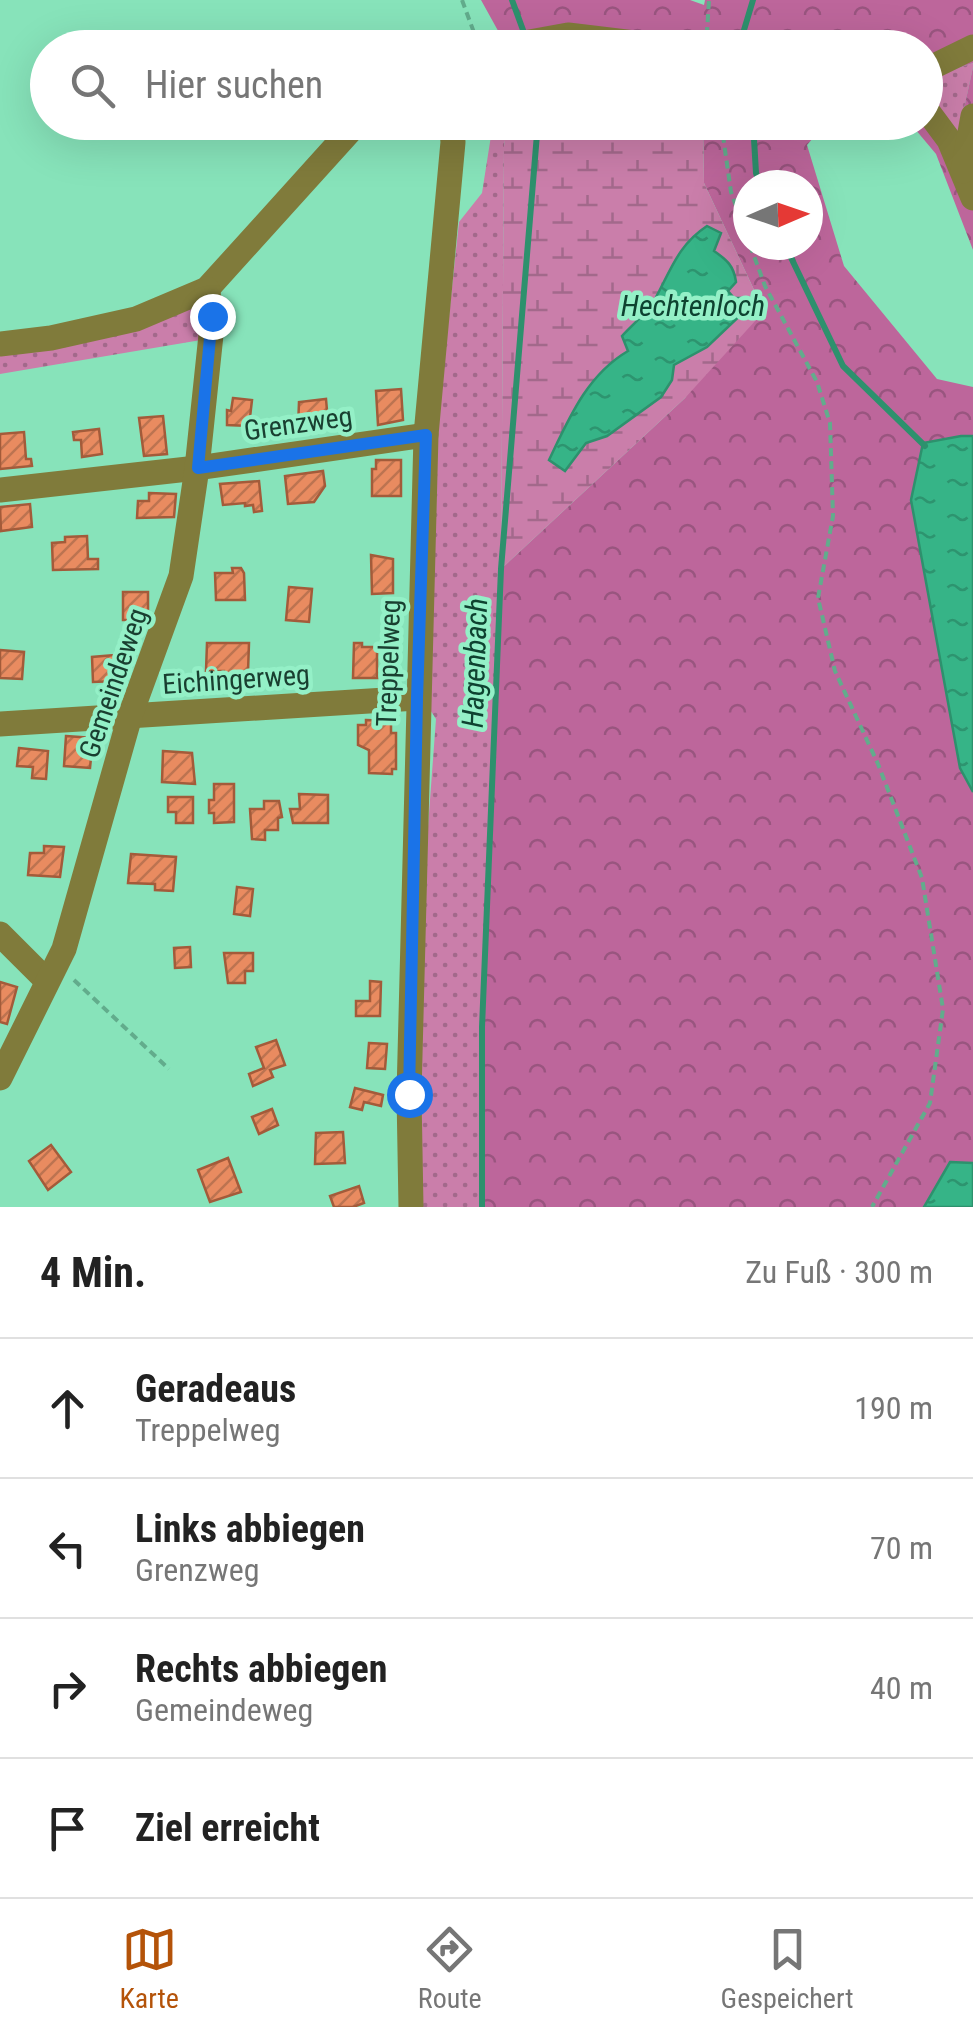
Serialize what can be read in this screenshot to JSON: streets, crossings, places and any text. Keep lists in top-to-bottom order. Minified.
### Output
{"streets":{"street":["Grenzweg","Treppelweg","Eichingerweg","Gemeindeweg"]},"crossings":[["Grenzweg","Treppelweg"],["Grenzweg","Gemeindeweg"],["Treppelweg","Eichingerweg"],["Eichingerweg","Gemeindeweg"]],"water":["Hechtenloch","Hagenbach"],"north":"right","page":{"search":"Hier suchen","heading":["4 Min.","Zu Fuß · 300 m"],"list":[["Geradeaus","Treppelweg","190 m"],["Links abbiegen","Grenzweg","70 m"],["Rechts abbiegen","Gemeindeweg","40 m"],"Ziel erreicht"],"nav":["Karte","Route","Gespeichert"]}}
